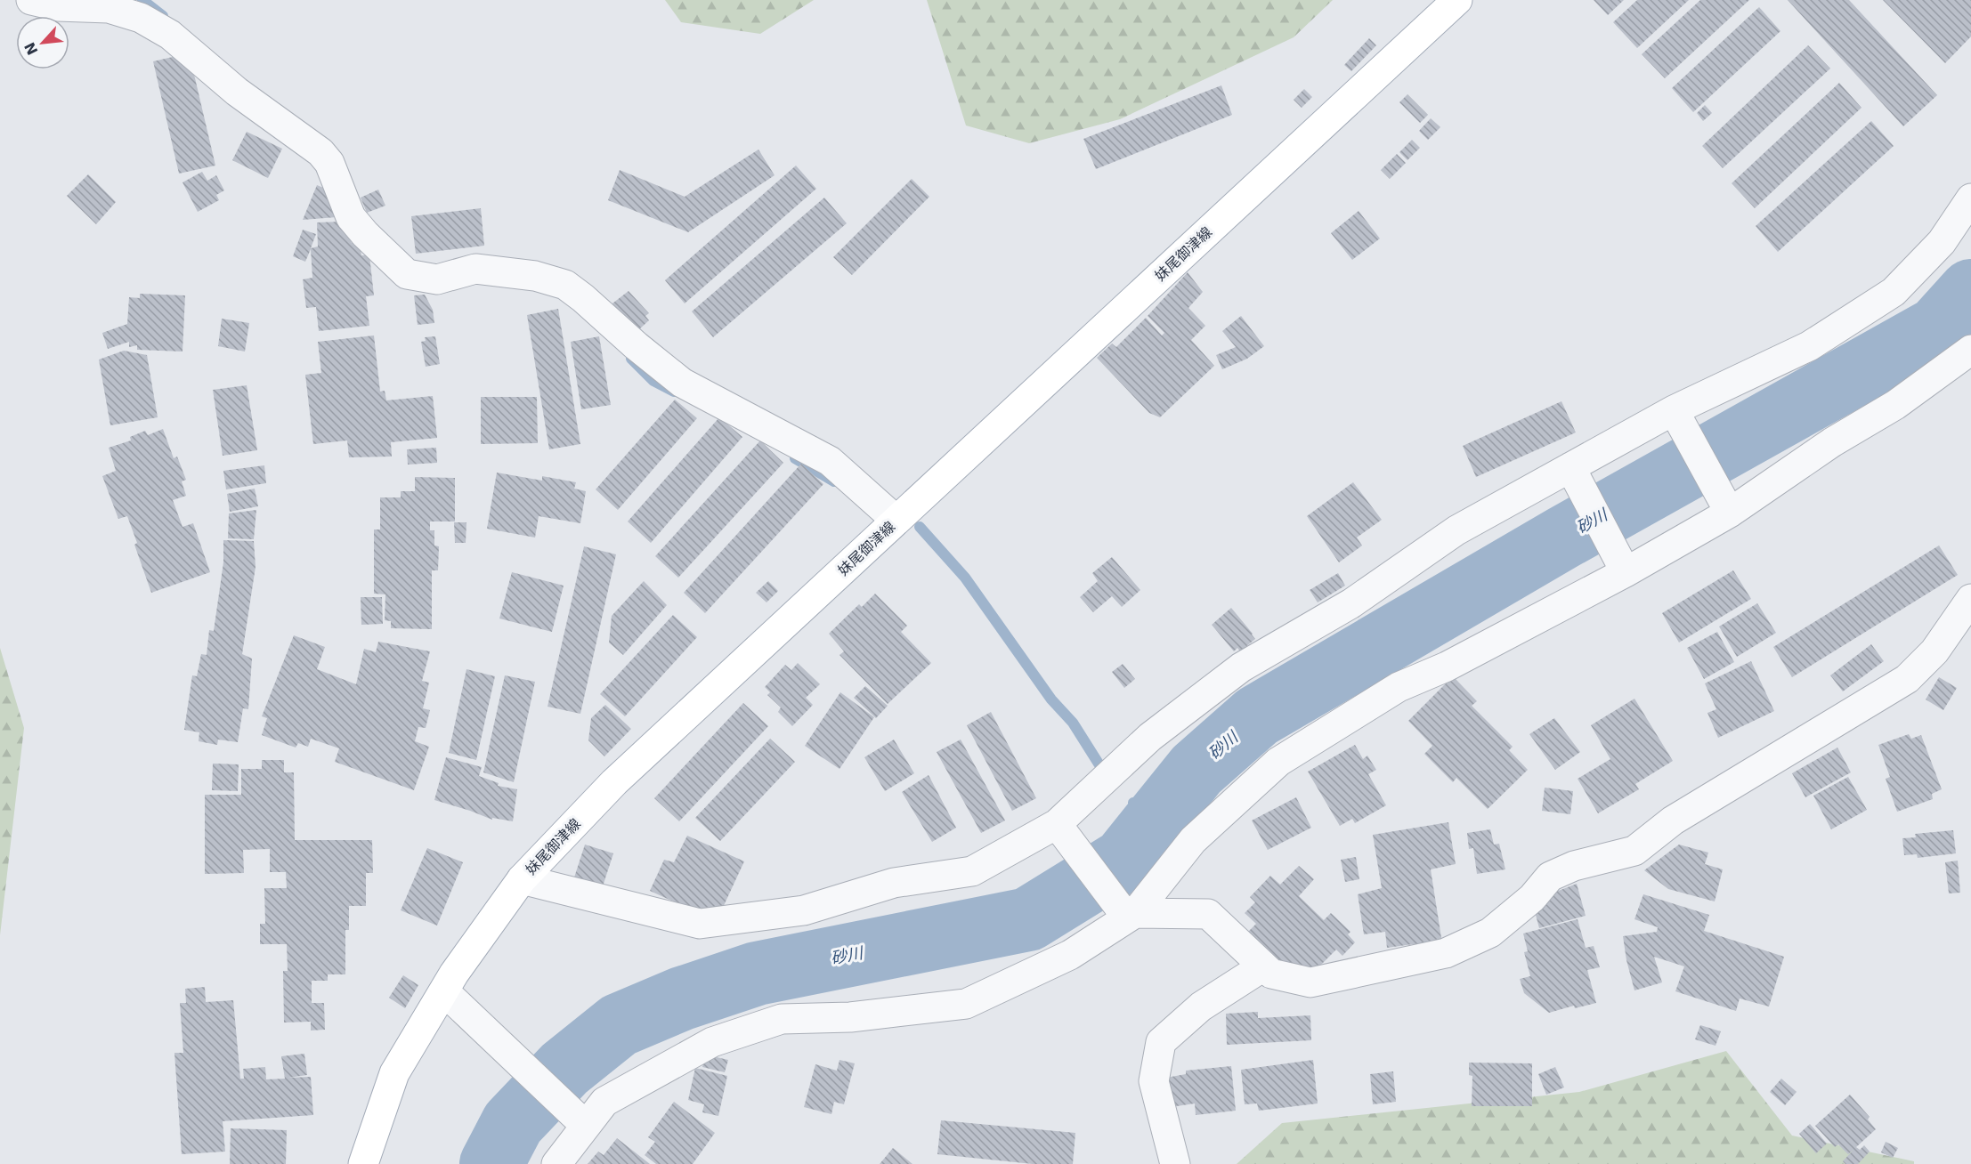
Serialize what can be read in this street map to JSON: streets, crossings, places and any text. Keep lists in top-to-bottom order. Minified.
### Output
{"streets":{"main road":["妹尾御津線"]},"water":["砂川"],"north":"bottom left"}
